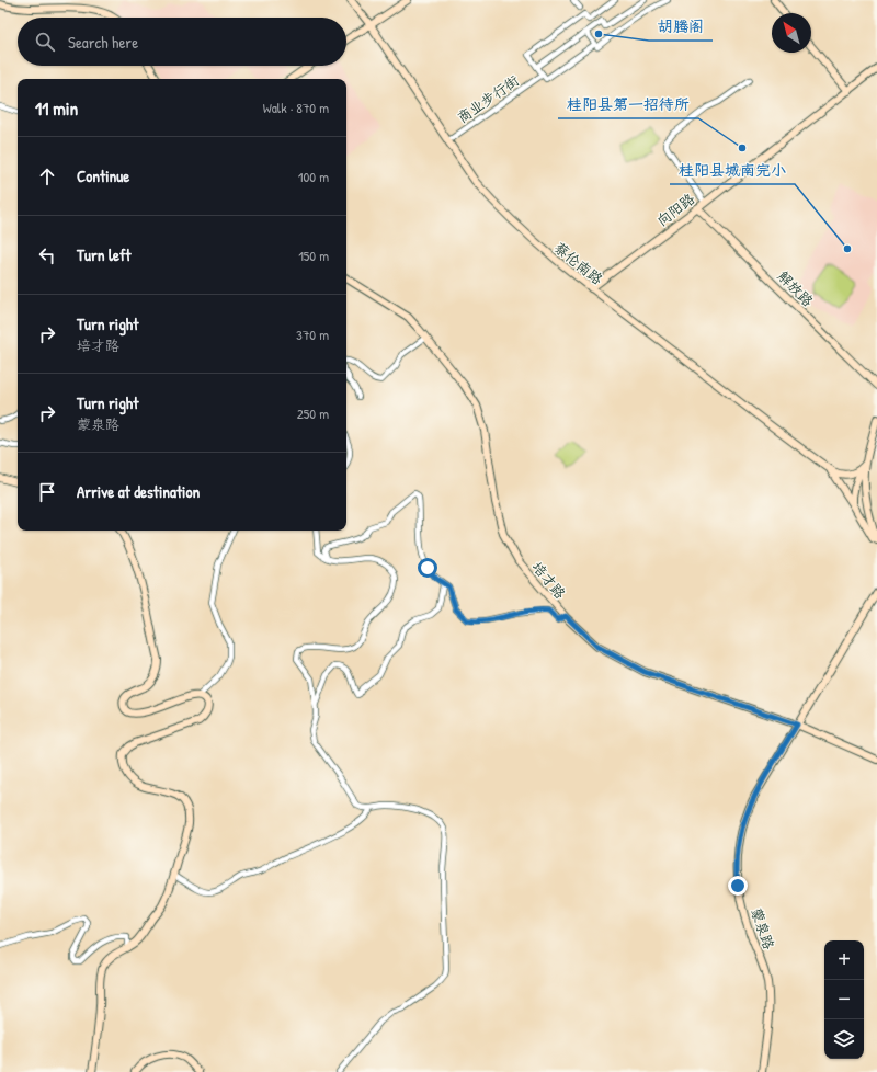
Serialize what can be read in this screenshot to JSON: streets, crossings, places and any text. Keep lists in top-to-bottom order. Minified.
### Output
{"streets":{"street":["商业步行街","向阳路","蔡伦南路","解放路","培才路","蒙泉路"]},"crossings":[["商业步行街","蔡伦南路"],["向阳路","蔡伦南路"],["向阳路","解放路"],["培才路","蒙泉路"]],"places":["胡腾阁","桂阳县第一招待所","桂阳县城南完小"],"north":"top left","page":{"search":"Search here","heading":["11 min","Walk · 870 m"],"list":[["Continue","100 m"],["Turn left","150 m"],["Turn right","培才路","370 m"],["Turn right","蒙泉路","250 m"],"Arrive at destination"],"map_buttons":["+","−"]}}
